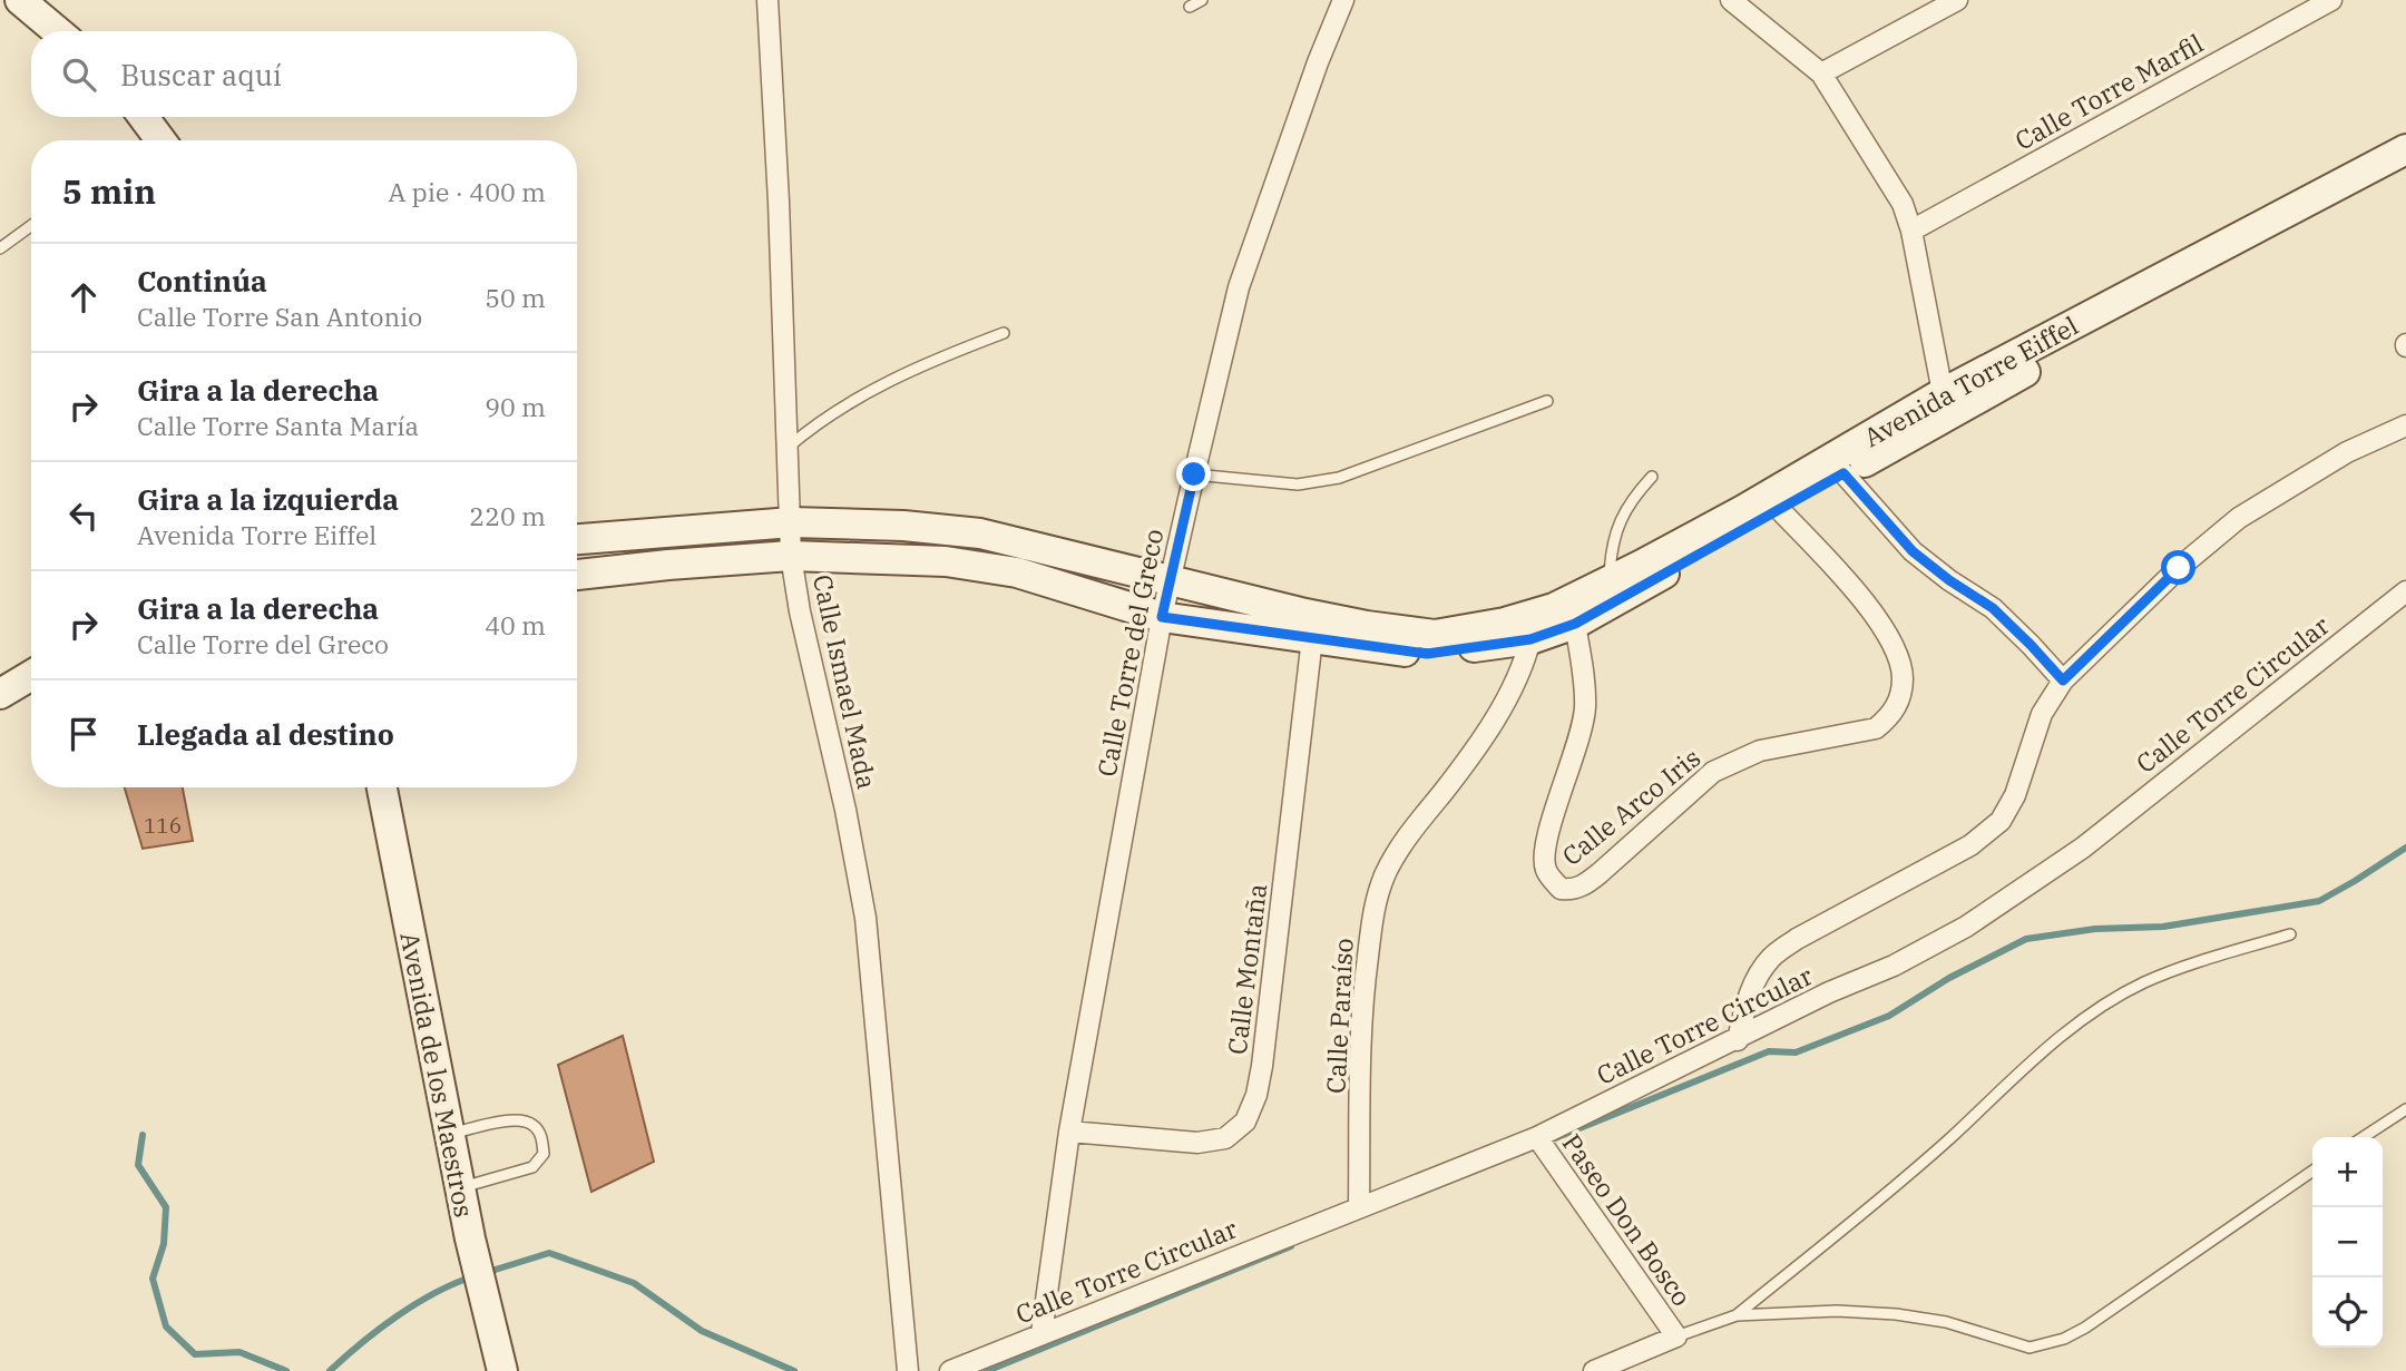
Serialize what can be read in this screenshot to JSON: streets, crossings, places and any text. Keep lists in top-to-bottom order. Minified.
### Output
{"streets":{"street":["Calle Torre Marfil","Avenida Torre Eiffel","Calle Torre del Greco","Calle Ismael Mada","Calle Torre Circular","Calle Arco Iris","Calle Montaña","Calle Paraíso","Avenida de los Maestros","Paseo Don Bosco"]},"crossings":[["Avenida Torre Eiffel","Calle Torre del Greco"],["Avenida Torre Eiffel","Calle Ismael Mada"],["Avenida Torre Eiffel","Calle Arco Iris"],["Avenida Torre Eiffel","Calle Montaña"],["Avenida Torre Eiffel","Calle Paraíso"],["Calle Torre del Greco","Calle Torre Circular"],["Calle Torre del Greco","Calle Montaña"],["Calle Torre Circular","Calle Paraíso"],["Calle Torre Circular","Paseo Don Bosco"]],"house_numbers":["116"],"page":{"search":"Buscar aquí","heading":["5 min","A pie · 400 m"],"list":[["Continúa","Calle Torre San Antonio","50 m"],["Gira a la derecha","Calle Torre Santa María","90 m"],["Gira a la izquierda","Avenida Torre Eiffel","220 m"],["Gira a la derecha","Calle Torre del Greco","40 m"],"Llegada al destino"],"map_buttons":["+","−"]}}
